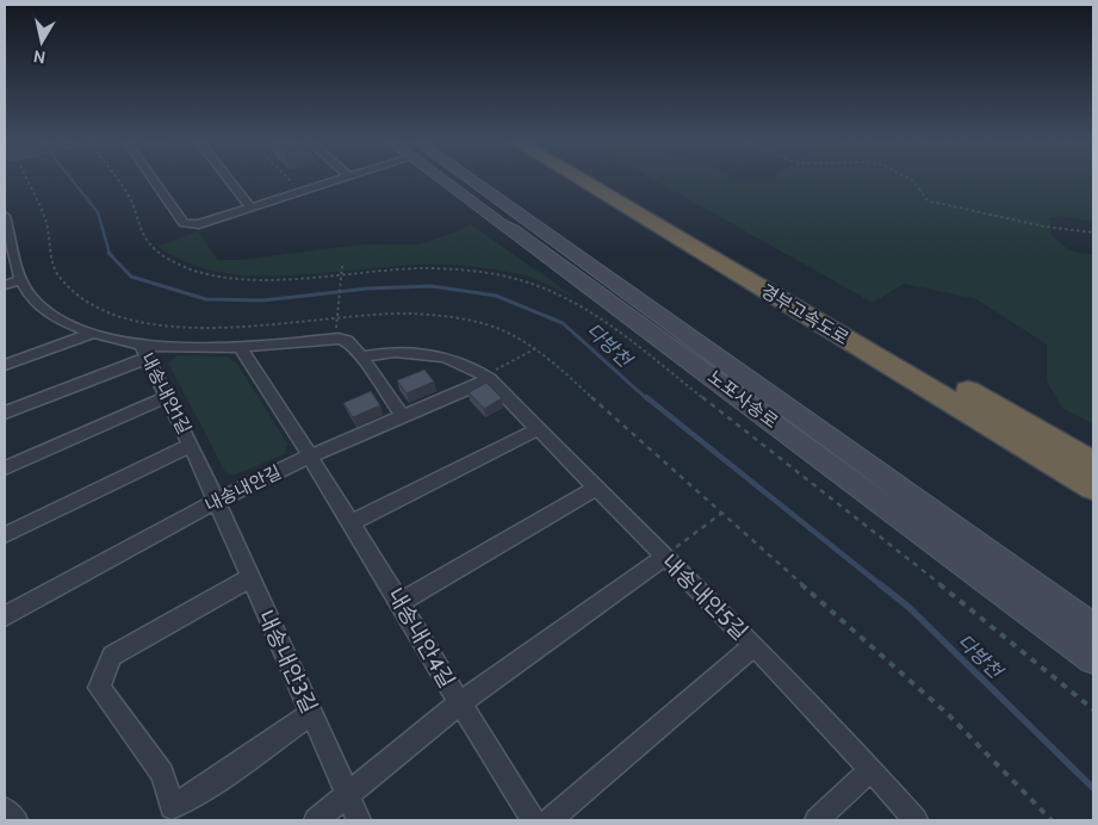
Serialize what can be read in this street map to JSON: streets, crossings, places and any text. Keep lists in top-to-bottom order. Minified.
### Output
{"streets":{"highway":["경부고속도로"],"main road":["노포사송로"],"street":["내송내안1길","내송내안길","내송내안5길","내송내안4길","내송내안3길"]},"crossings":[["내송내안1길","내송내안길"],["내송내안1길","내송내안3길"],["내송내안길","내송내안5길"],["내송내안길","내송내안4길"],["내송내안길","내송내안3길"]],"water":["다방천"],"north":"bottom"}
